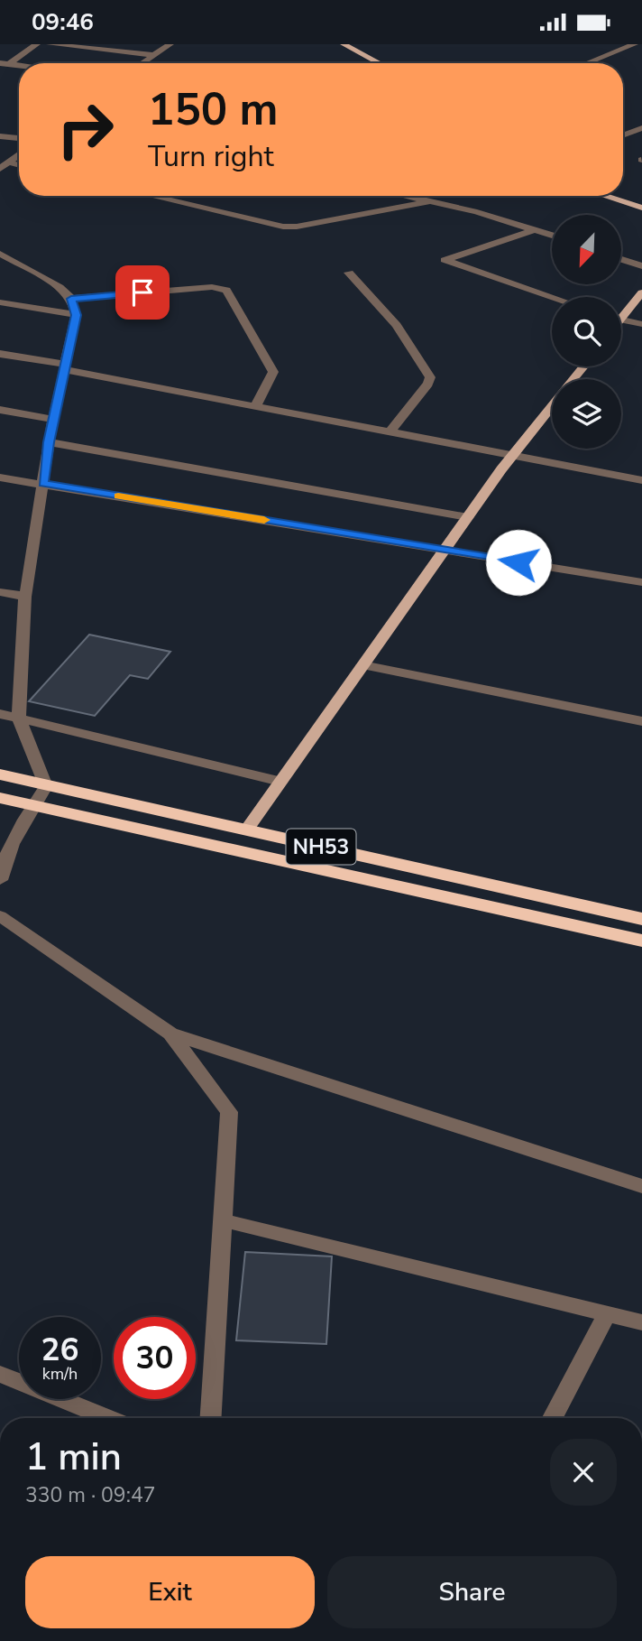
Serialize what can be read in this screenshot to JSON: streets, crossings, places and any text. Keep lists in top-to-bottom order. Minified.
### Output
{"streets":{"highway":["NH53"]},"north":"bottom left","page":{"status":"09:46","turn":["150 m","Turn right"],"speed":"26 km/h","limit":"30","heading":["1 min","330 m · 09:47"],"buttons":["Exit","Share"]}}
